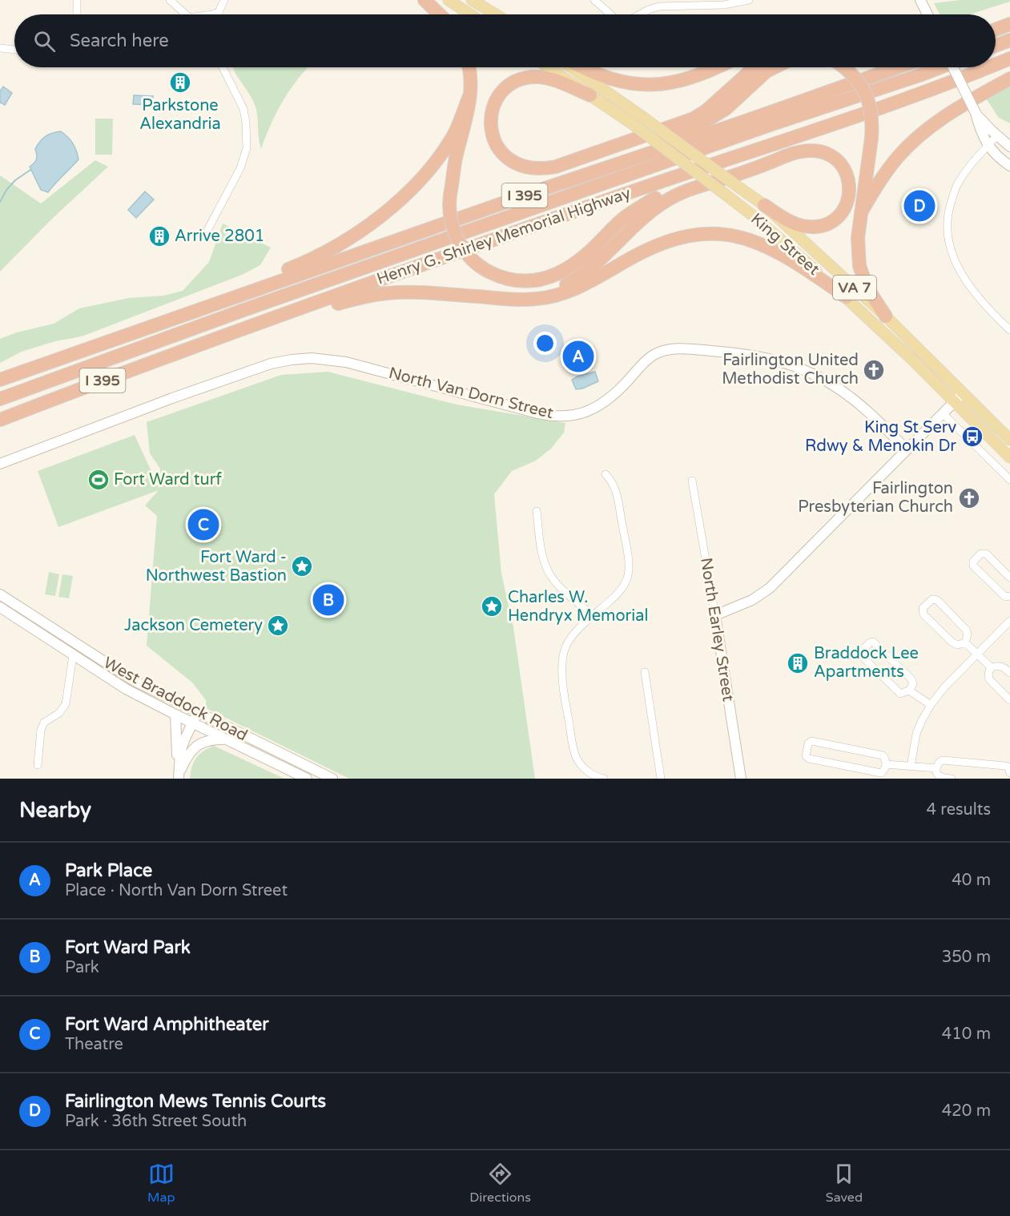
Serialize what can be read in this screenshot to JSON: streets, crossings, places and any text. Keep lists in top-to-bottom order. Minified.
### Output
{"streets":{"highway":["I 395","Henry G. Shirley Memorial Highway"],"main road":["King Street","VA 7","North Van Dorn Street","North Earley Street","West Braddock Road"]},"places":{"building":["Parkstone Alexandria","Arrive 2801","Braddock Lee Apartments"],"church":["Fairlington United Methodist Church","Fairlington Presbyterian Church"],"bus stop":["King St Serv Rdwy & Menokin Dr"],"sports":["Fort Ward turf"],"place":["Fort Ward - Northwest Bastion","Charles W. Hendryx Memorial","Jackson Cemetery"]},"page":{"search":"Search here","pins":["D","A","C","B"],"heading":["Nearby","4 results"],"list":[{"mark":"A","name":"Park Place","note":"Place · North Van Dorn Street","value":"40 m"},{"mark":"B","name":"Fort Ward Park","note":"Park","value":"350 m"},{"mark":"C","name":"Fort Ward Amphitheater","note":"Theatre","value":"410 m"},{"mark":"D","name":"Fairlington Mews Tennis Courts","note":"Park · 36th Street South","value":"420 m"}],"nav":["Map","Directions","Saved"]}}
